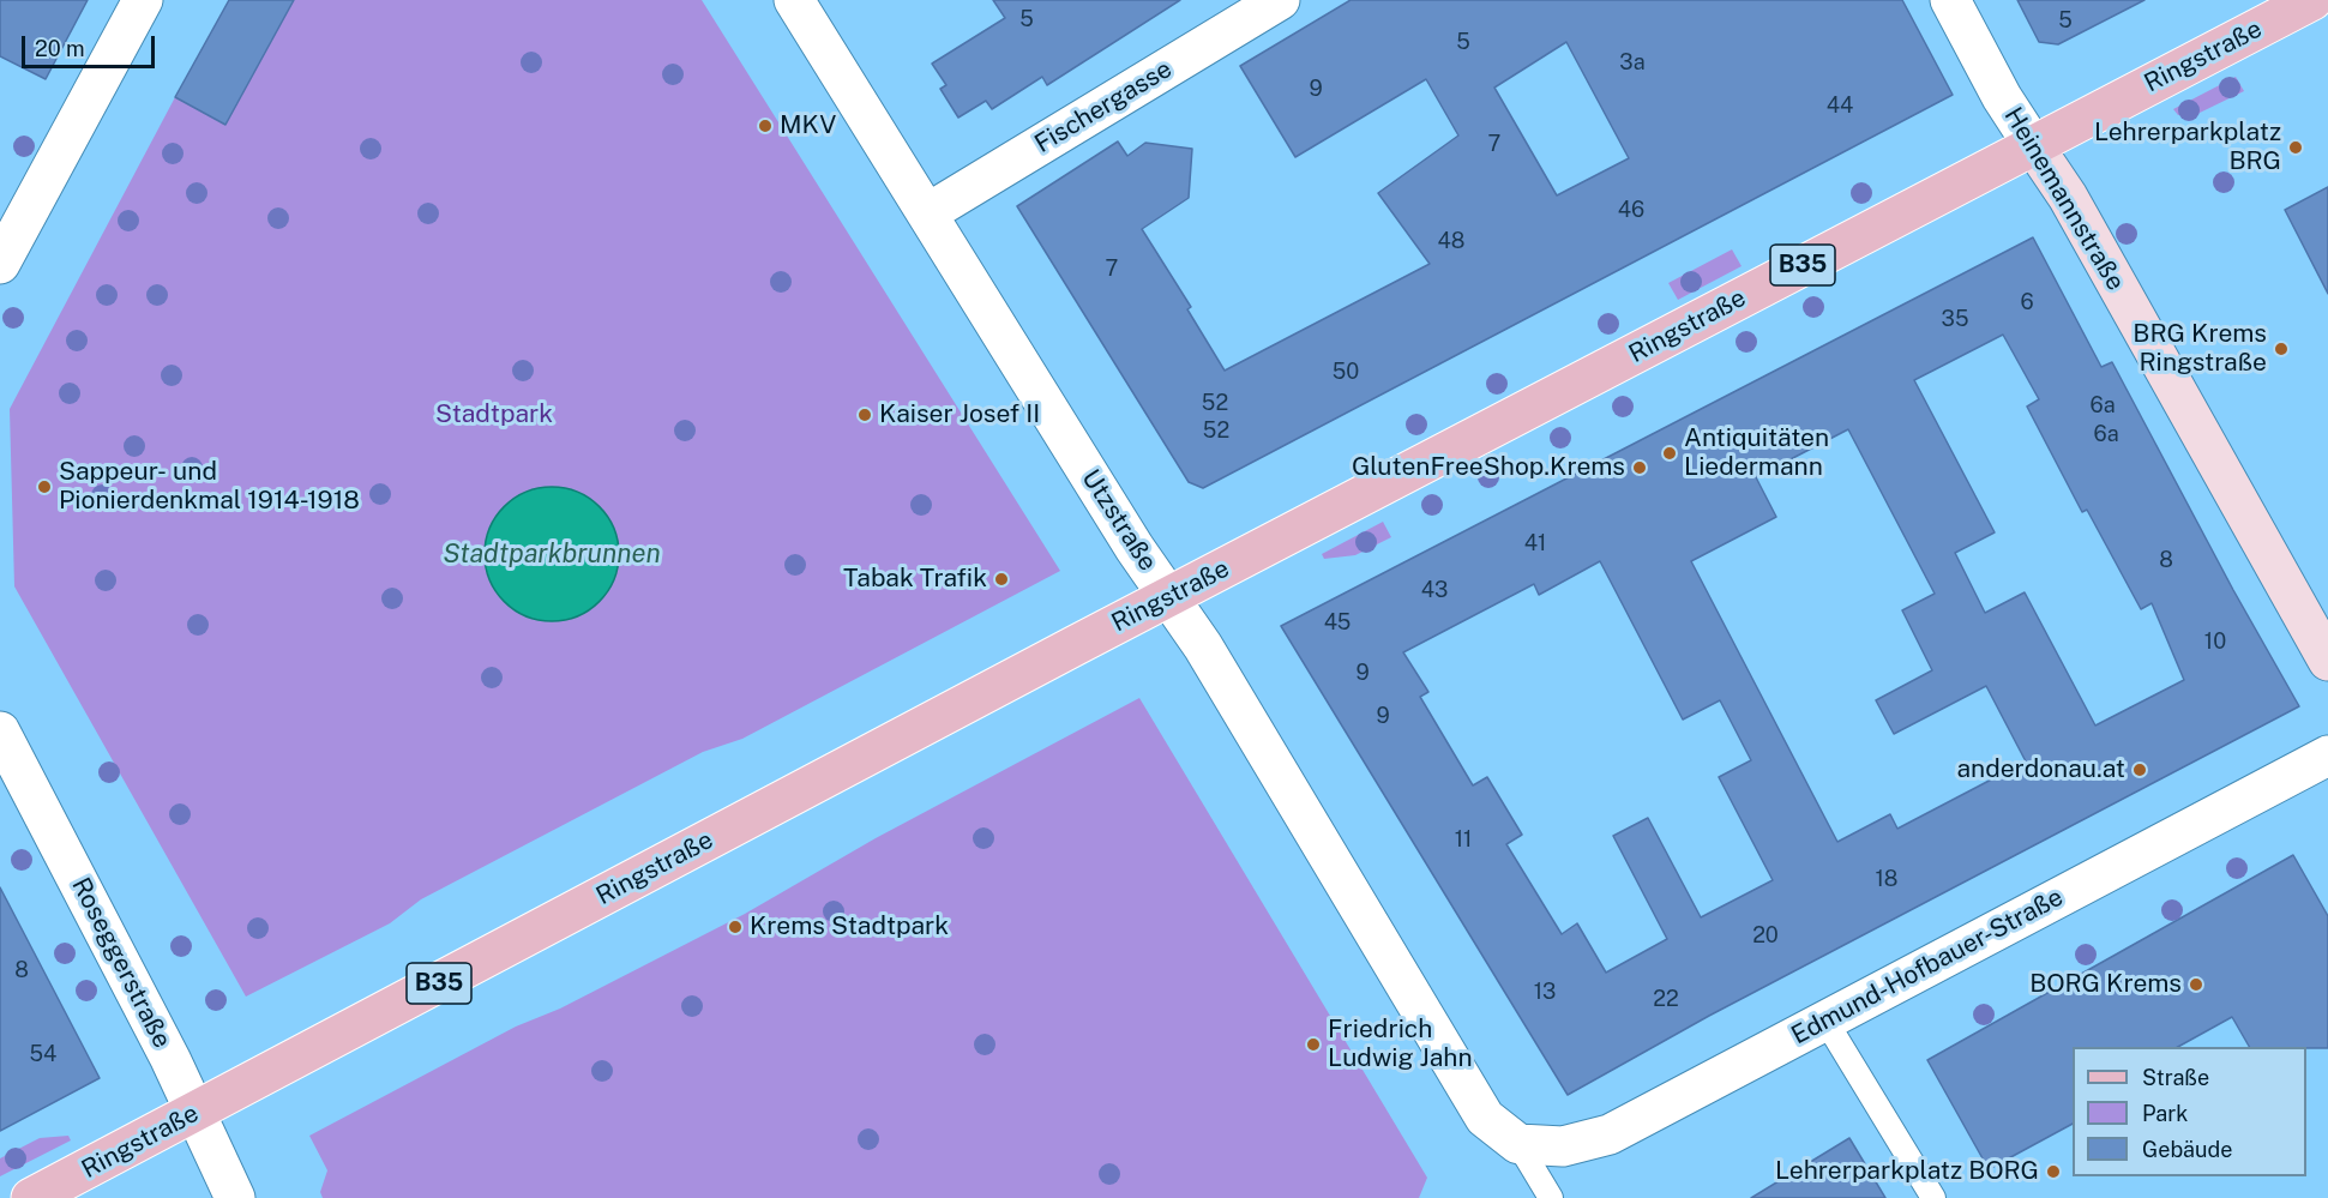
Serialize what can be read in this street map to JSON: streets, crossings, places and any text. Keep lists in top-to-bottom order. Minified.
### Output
{"streets":{"main road":["Ringstraße","B35"],"street":["Fischergasse","Heinemannstraße","Utzstraße","Roseggerstraße","Edmund-Hofbauer-Straße"]},"crossings":[["Ringstraße","Heinemannstraße"],["Ringstraße","Utzstraße"],["Ringstraße","Roseggerstraße"],["Fischergasse","Utzstraße"],["Utzstraße","Edmund-Hofbauer-Straße"]],"water":["Stadtparkbrunnen"],"parks":["Stadtpark"],"places":["MKV","Lehrerparkplatz BRG","BRG Krems Ringstraße","Kaiser Josef II","Antiquitäten Liedermann","GlutenFreeShop.Krems","Sappeur- und Pionierdenkmal 1914-1918","Tabak Trafik","anderdonau.at","Krems Stadtpark","BORG Krems","Friedrich Ludwig Jahn","Lehrerparkplatz BORG"],"house_numbers":["5","5","5","3a","9","44","7","46","48","7","6","35","50","52","6a","52","6a","41","8","43","45","10","9","9","11","18","20","8","13","22","54"],"legend":["Straße","Park","Gebäude"],"scale_bar":"20 m"}
